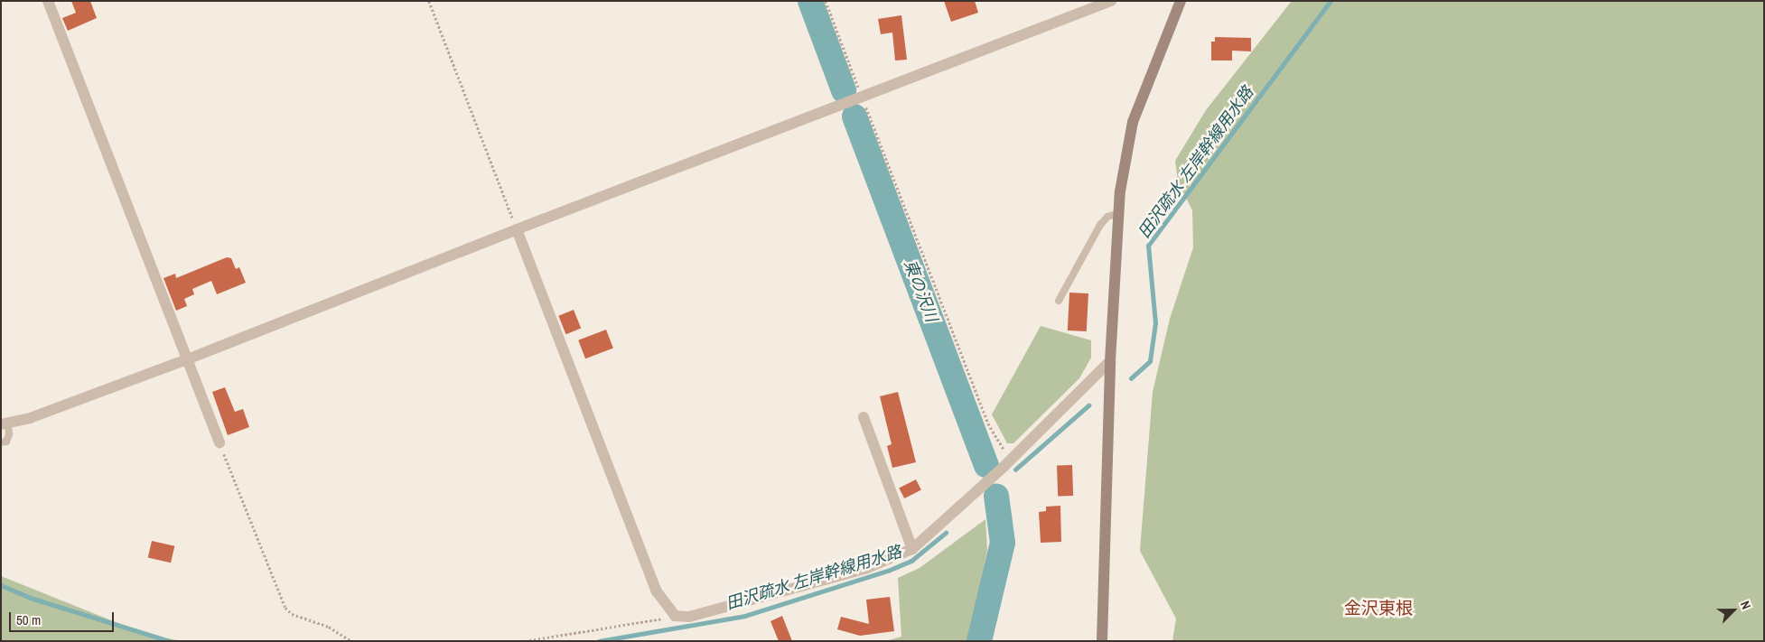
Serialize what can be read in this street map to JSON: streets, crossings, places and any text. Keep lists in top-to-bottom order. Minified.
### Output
{"districts":["金沢東根"],"water":["田沢疏水 左岸幹線用水路","東の沢川"],"scale_bar":"50 m","north":"top right"}
